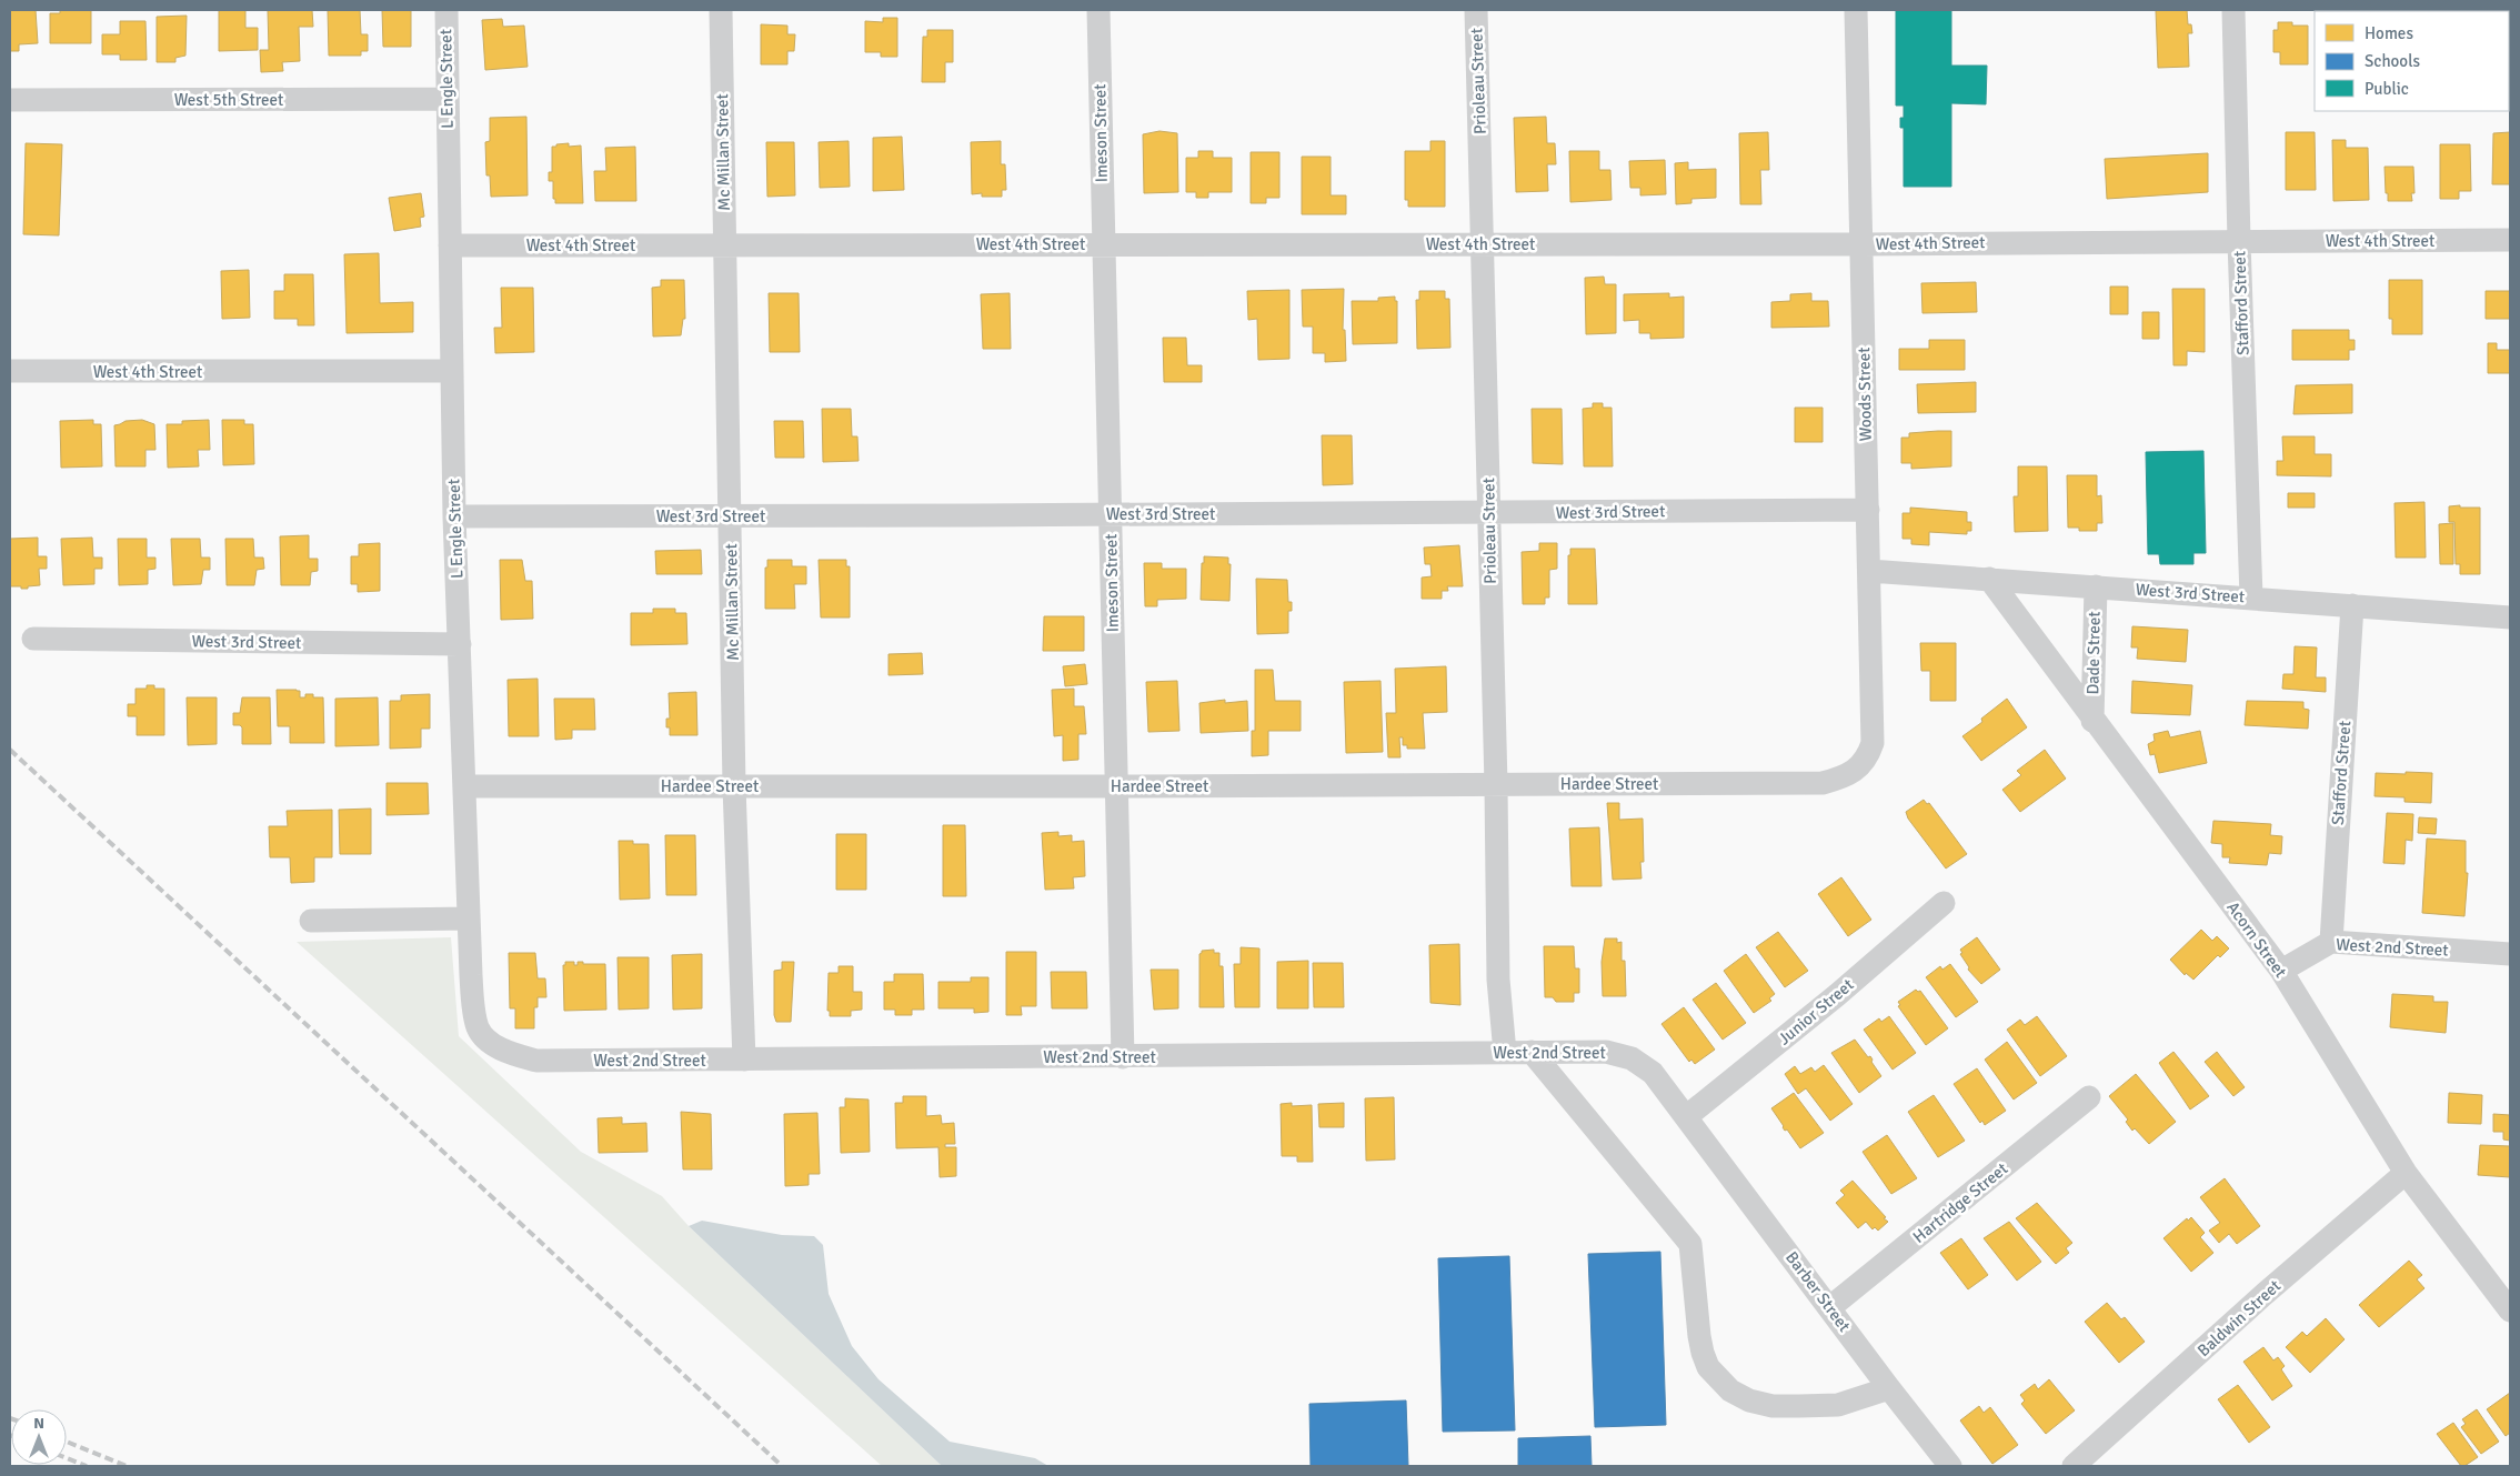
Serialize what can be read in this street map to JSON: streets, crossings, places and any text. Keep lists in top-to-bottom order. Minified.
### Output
{"streets":{"street":["L Engle Street","Prioleau Street","West 5th Street","Imeson Street","Mc Millan Street","West 4th Street","Stafford Street","Woods Street","West 3rd Street","Dade Street","Hardee Street","Acorn Street","West 2nd Street","Junior Street","Hartridge Street","Barber Street","Baldwin Street"]},"crossings":[["L Engle Street","West 5th Street"],["L Engle Street","West 4th Street"],["L Engle Street","West 3rd Street"],["L Engle Street","Hardee Street"],["L Engle Street","West 2nd Street"],["Prioleau Street","West 4th Street"],["Prioleau Street","West 3rd Street"],["Prioleau Street","Hardee Street"],["Prioleau Street","West 2nd Street"],["Imeson Street","West 4th Street"],["Imeson Street","West 3rd Street"],["Imeson Street","Hardee Street"],["Imeson Street","West 2nd Street"],["Mc Millan Street","West 4th Street"],["Mc Millan Street","West 3rd Street"],["Mc Millan Street","Hardee Street"],["Mc Millan Street","West 2nd Street"],["West 4th Street","Stafford Street"],["West 4th Street","Woods Street"],["Stafford Street","West 3rd Street"],["Stafford Street","West 2nd Street"],["Woods Street","West 3rd Street"],["Woods Street","Hardee Street"],["West 3rd Street","Dade Street"],["West 3rd Street","Acorn Street"],["Dade Street","Acorn Street"],["Acorn Street","West 2nd Street"],["Acorn Street","Baldwin Street"],["West 2nd Street","Junior Street"],["West 2nd Street","Barber Street"],["Junior Street","Barber Street"],["Hartridge Street","Barber Street"]],"legend":["Homes","Schools","Public"],"north":"top"}
